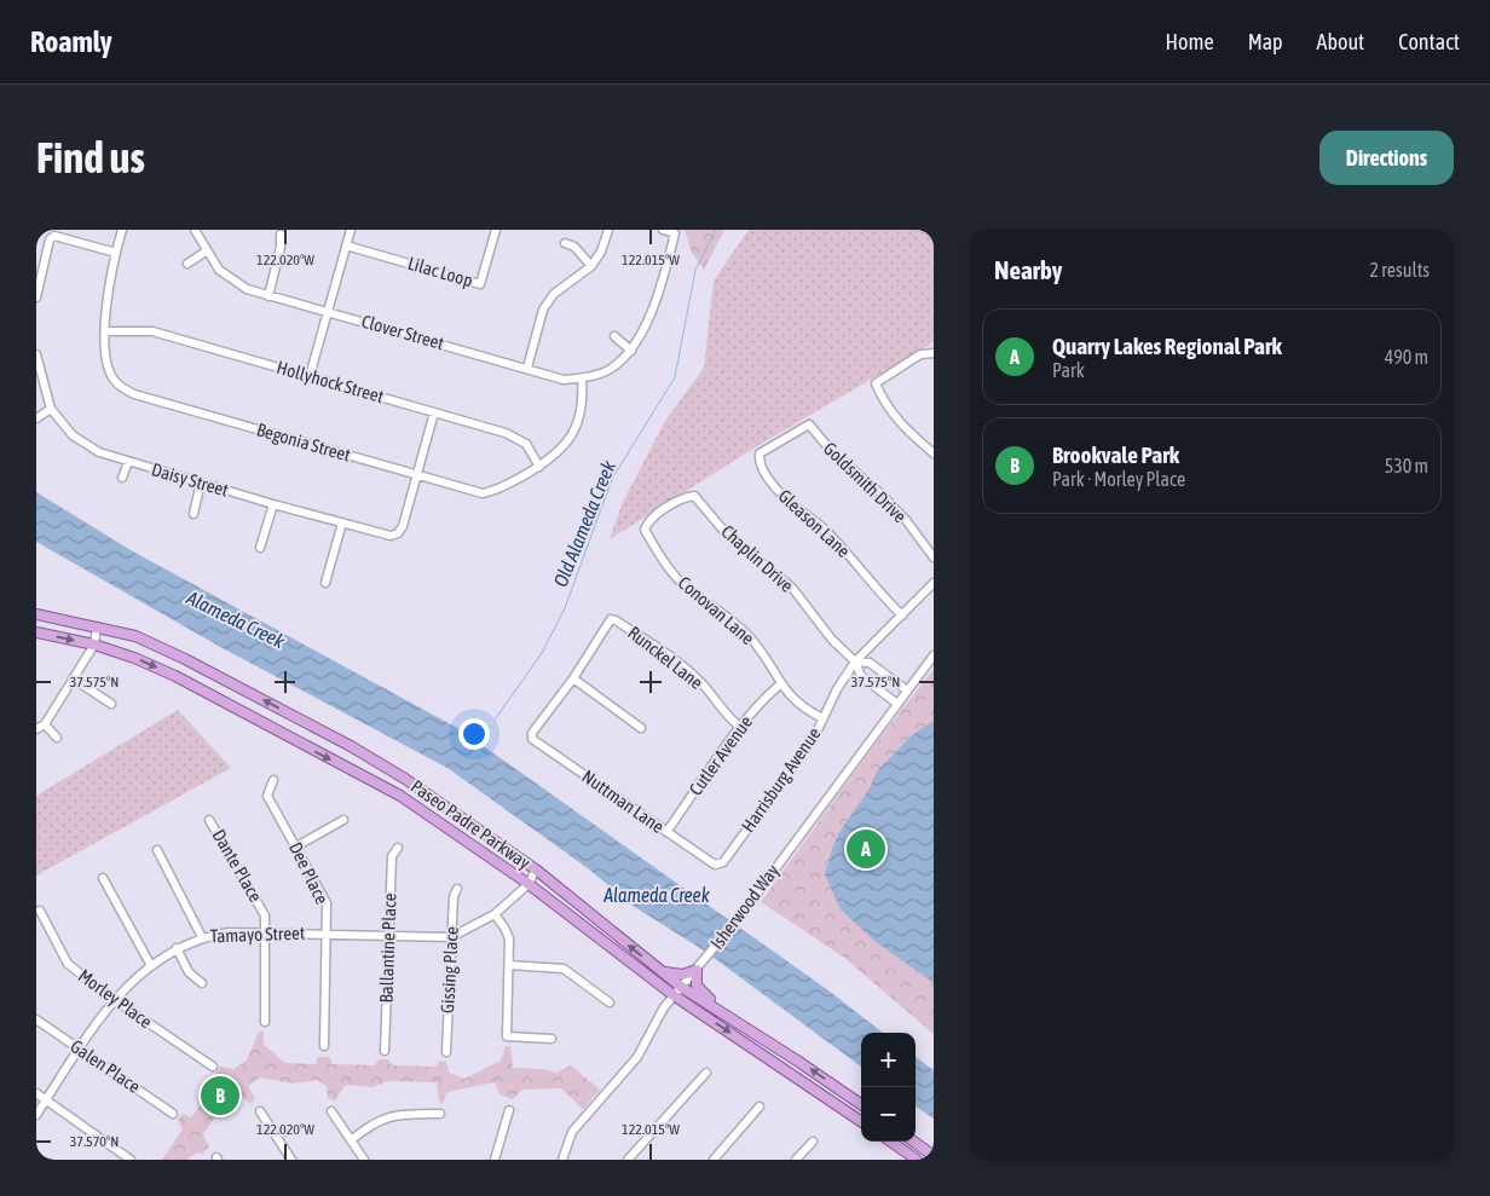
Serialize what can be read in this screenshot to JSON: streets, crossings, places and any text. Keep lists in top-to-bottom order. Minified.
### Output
{"streets":{"main road":["Paseo Padre Parkway"],"street":["Lilac Loop","Clover Street","Hollyhock Street","Begonia Street","Daisy Street","Goldsmith Drive","Gleason Lane","Chaplin Drive","Conovan Lane","Runckel Lane","Cutler Avenue","Harrisburg Avenue","Nuttman Lane","Dante Place","Dee Place","Isherwood Way","Tamayo Street","Ballantine Place","Gissing Place","Morley Place","Galen Place"]},"crossings":[["Clover Street","Begonia Street"],["Hollyhock Street","Begonia Street"],["Begonia Street","Daisy Street"],["Goldsmith Drive","Gleason Lane"],["Gleason Lane","Harrisburg Avenue"],["Chaplin Drive","Conovan Lane"],["Chaplin Drive","Harrisburg Avenue"],["Chaplin Drive","Isherwood Way"],["Conovan Lane","Cutler Avenue"],["Conovan Lane","Harrisburg Avenue"],["Runckel Lane","Cutler Avenue"],["Runckel Lane","Nuttman Lane"],["Cutler Avenue","Nuttman Lane"],["Harrisburg Avenue","Nuttman Lane"],["Paseo Padre Parkway","Isherwood Way"],["Paseo Padre Parkway","Tamayo Street"],["Dante Place","Tamayo Street"],["Dee Place","Tamayo Street"],["Tamayo Street","Ballantine Place"],["Tamayo Street","Gissing Place"],["Tamayo Street","Morley Place"],["Tamayo Street","Galen Place"]],"water":["Old Alameda Creek","Alameda Creek"],"page":{"header":"Roamly","nav":["Home","Map","About","Contact"],"buttons":"Directions","title":"Find us","heading":["Nearby","2 results"],"list":[{"mark":"A","name":"Quarry Lakes Regional Park","note":"Park","value":"490 m"},{"mark":"B","name":"Brookvale Park","note":"Park · Morley Place","value":"530 m"}],"pins":["A","B"],"map_buttons":["+","−"]},"coordinates":["122.020°W","122.015°W","37.575°N","37.570°N"]}
